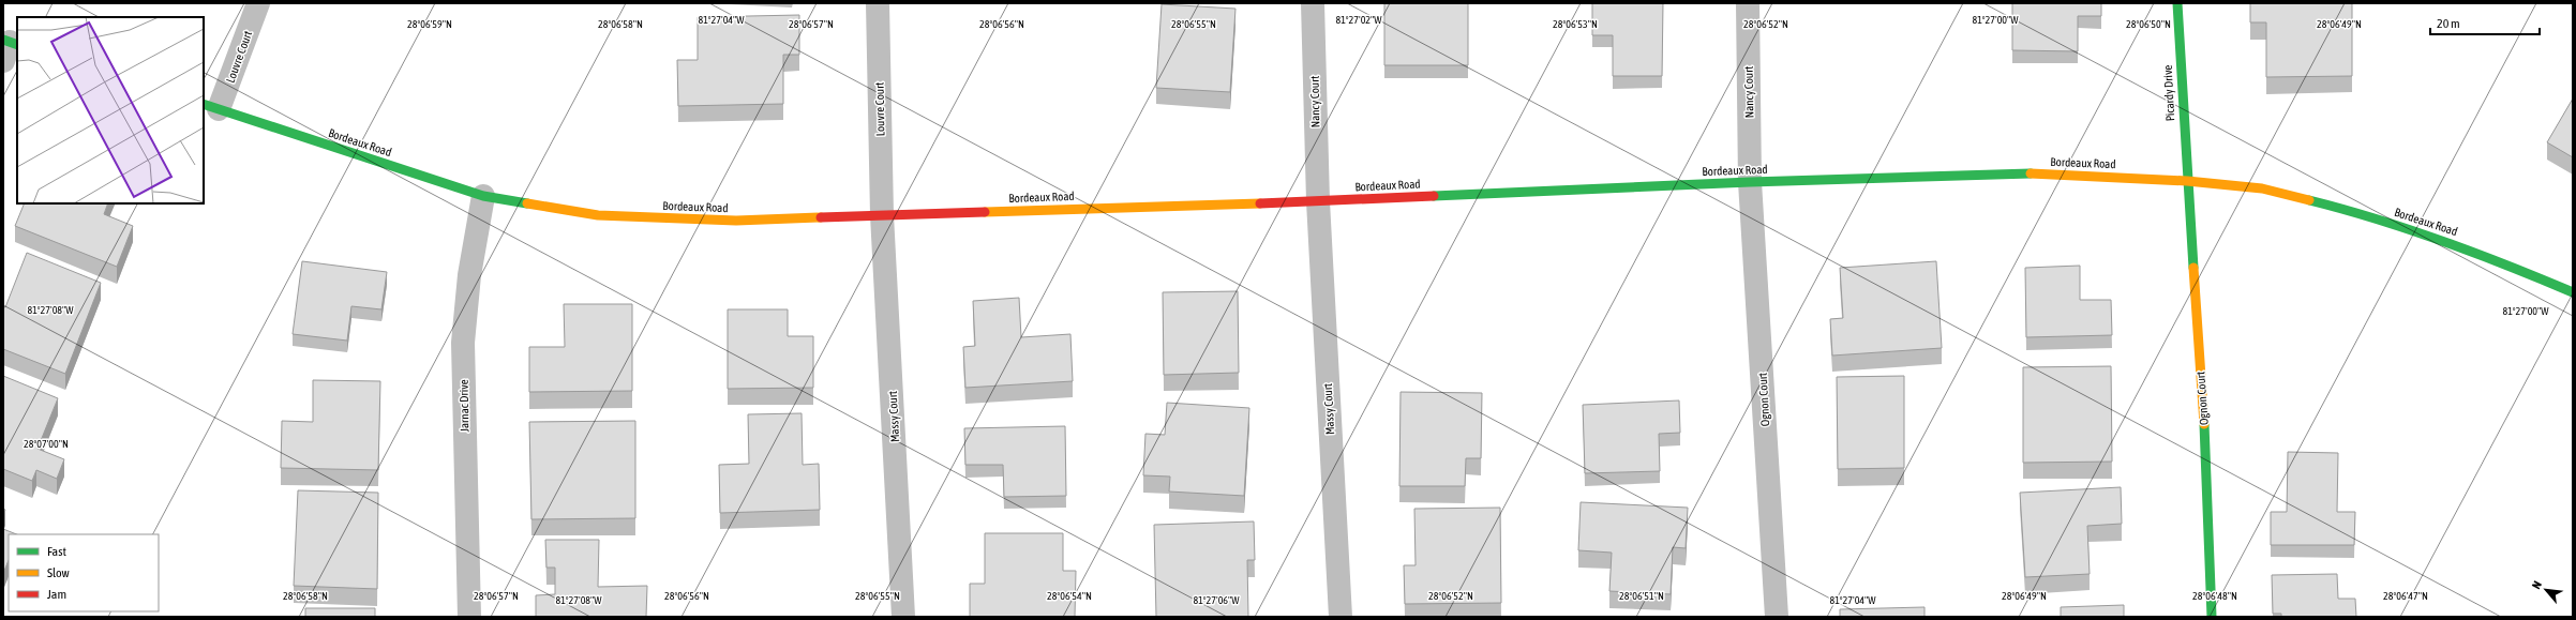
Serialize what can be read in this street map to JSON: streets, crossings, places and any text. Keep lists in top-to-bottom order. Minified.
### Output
{"streets":{"street":["Louvre Court","Nancy Court","Picardy Drive","Bordeaux Road","Ognon Court","Jarnac Drive","Massy Court"]},"crossings":[["Louvre Court","Bordeaux Road"],["Louvre Court","Massy Court"],["Nancy Court","Bordeaux Road"],["Nancy Court","Ognon Court"],["Nancy Court","Massy Court"],["Picardy Drive","Bordeaux Road"],["Picardy Drive","Ognon Court"],["Bordeaux Road","Ognon Court"],["Bordeaux Road","Jarnac Drive"],["Bordeaux Road","Massy Court"]],"legend":["Fast","Slow","Jam"],"scale_bar":"20 m","north":"top left","coordinates":["81°27'04\"W","81°27'02\"W","81°27'00\"W","28°06'59\"N","28°06'58\"N","28°06'57\"N","28°06'56\"N","28°06'55\"N","28°06'53\"N","28°06'52\"N","28°06'50\"N","28°06'49\"N","81°27'08\"W","28°07'00\"N","28°06'54\"N","28°06'51\"N","28°06'48\"N","28°06'47\"N","81°27'06\"W"]}
